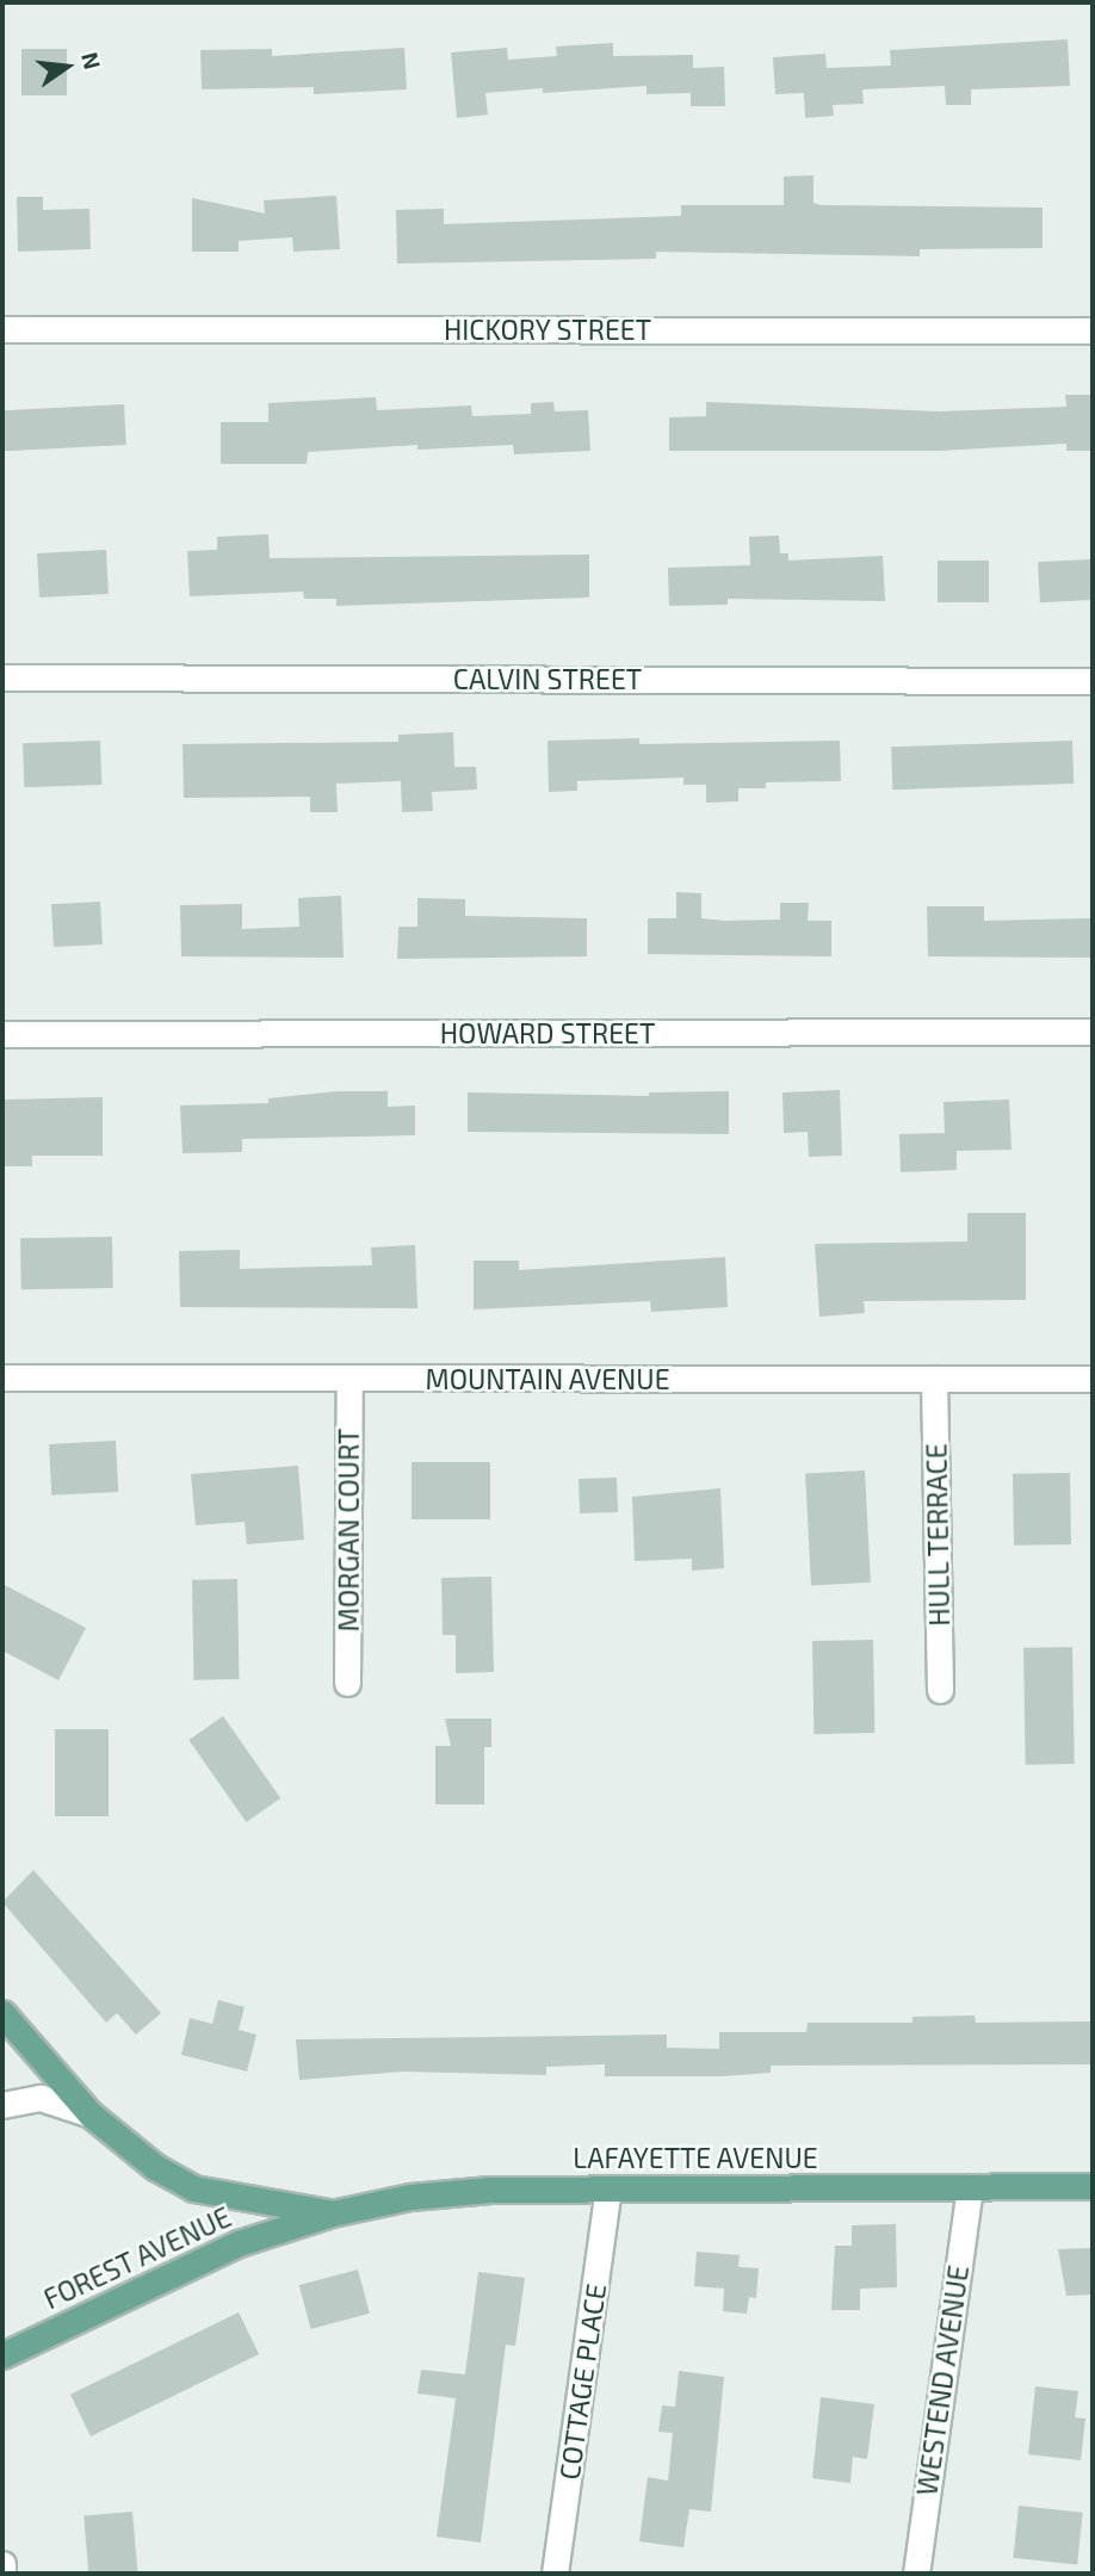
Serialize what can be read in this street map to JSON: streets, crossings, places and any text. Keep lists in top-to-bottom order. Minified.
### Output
{"streets":{"main road":["LAFAYETTE AVENUE","FOREST AVENUE"],"street":["HICKORY STREET","CALVIN STREET","HOWARD STREET","MOUNTAIN AVENUE","MORGAN COURT","HULL TERRACE","WESTEND AVENUE","COTTAGE PLACE"]},"crossings":[["MOUNTAIN AVENUE","MORGAN COURT"],["MOUNTAIN AVENUE","HULL TERRACE"],["LAFAYETTE AVENUE","FOREST AVENUE"],["LAFAYETTE AVENUE","WESTEND AVENUE"],["LAFAYETTE AVENUE","COTTAGE PLACE"]],"north":"right"}
